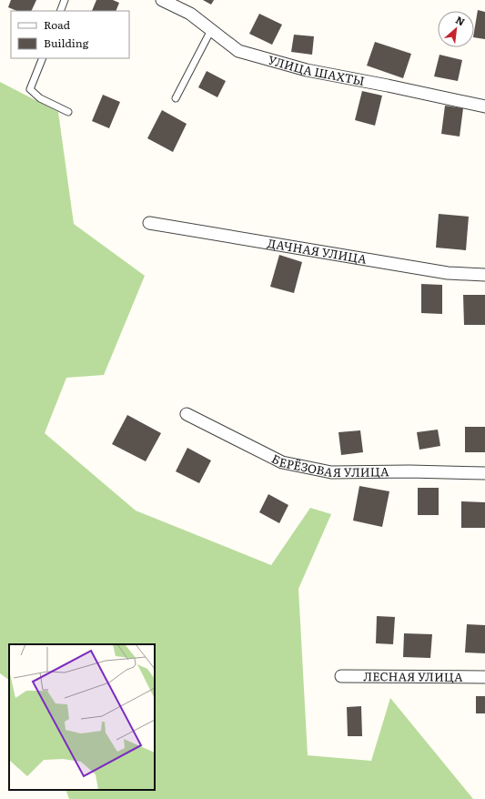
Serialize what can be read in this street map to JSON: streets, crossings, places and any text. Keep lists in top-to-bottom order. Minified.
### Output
{"streets":{"street":["УЛИЦА ШАХТЫ","ДАЧНАЯ УЛИЦА","БЕРЁЗОВАЯ УЛИЦА","ЛЕСНАЯ УЛИЦА"]},"legend":["Road","Building"],"north":"top right"}
